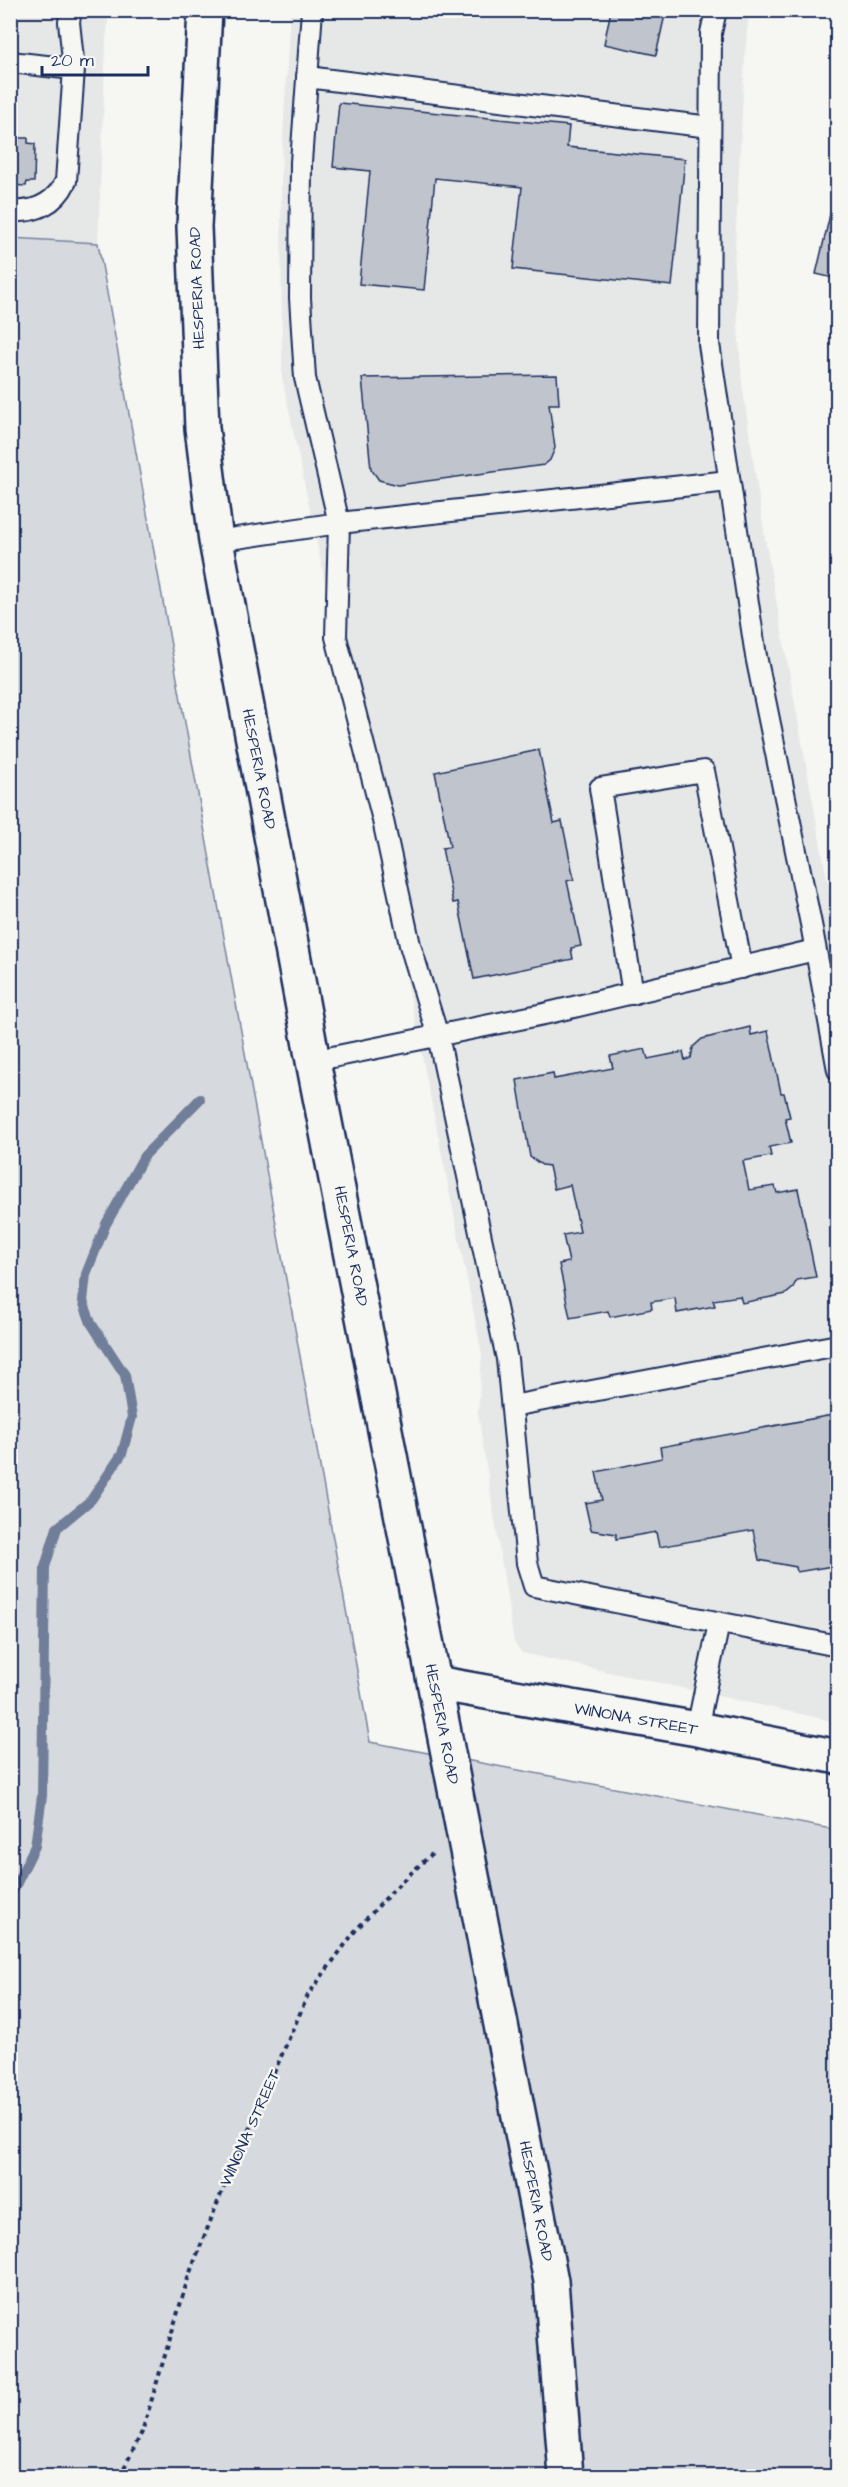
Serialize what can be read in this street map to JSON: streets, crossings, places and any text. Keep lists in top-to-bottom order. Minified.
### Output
{"streets":{"main road":["HESPERIA ROAD","WINONA STREET"]},"crossings":[["HESPERIA ROAD","WINONA STREET"]],"scale_bar":"20 m"}
